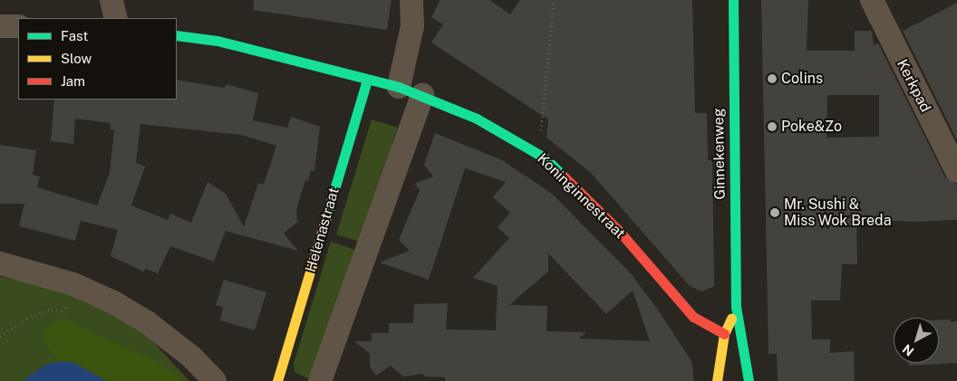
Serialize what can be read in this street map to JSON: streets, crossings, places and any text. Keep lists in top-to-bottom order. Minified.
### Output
{"streets":{"street":["Kerkpad","Ginnekenweg","Koninginnestraat","Helenastraat"]},"crossings":[["Ginnekenweg","Koninginnestraat"],["Koninginnestraat","Helenastraat"]],"places":["Colins","Poke&Zo","Mr. Sushi & Miss Wok Breda"],"legend":["Fast","Slow","Jam"],"north":"bottom left"}
